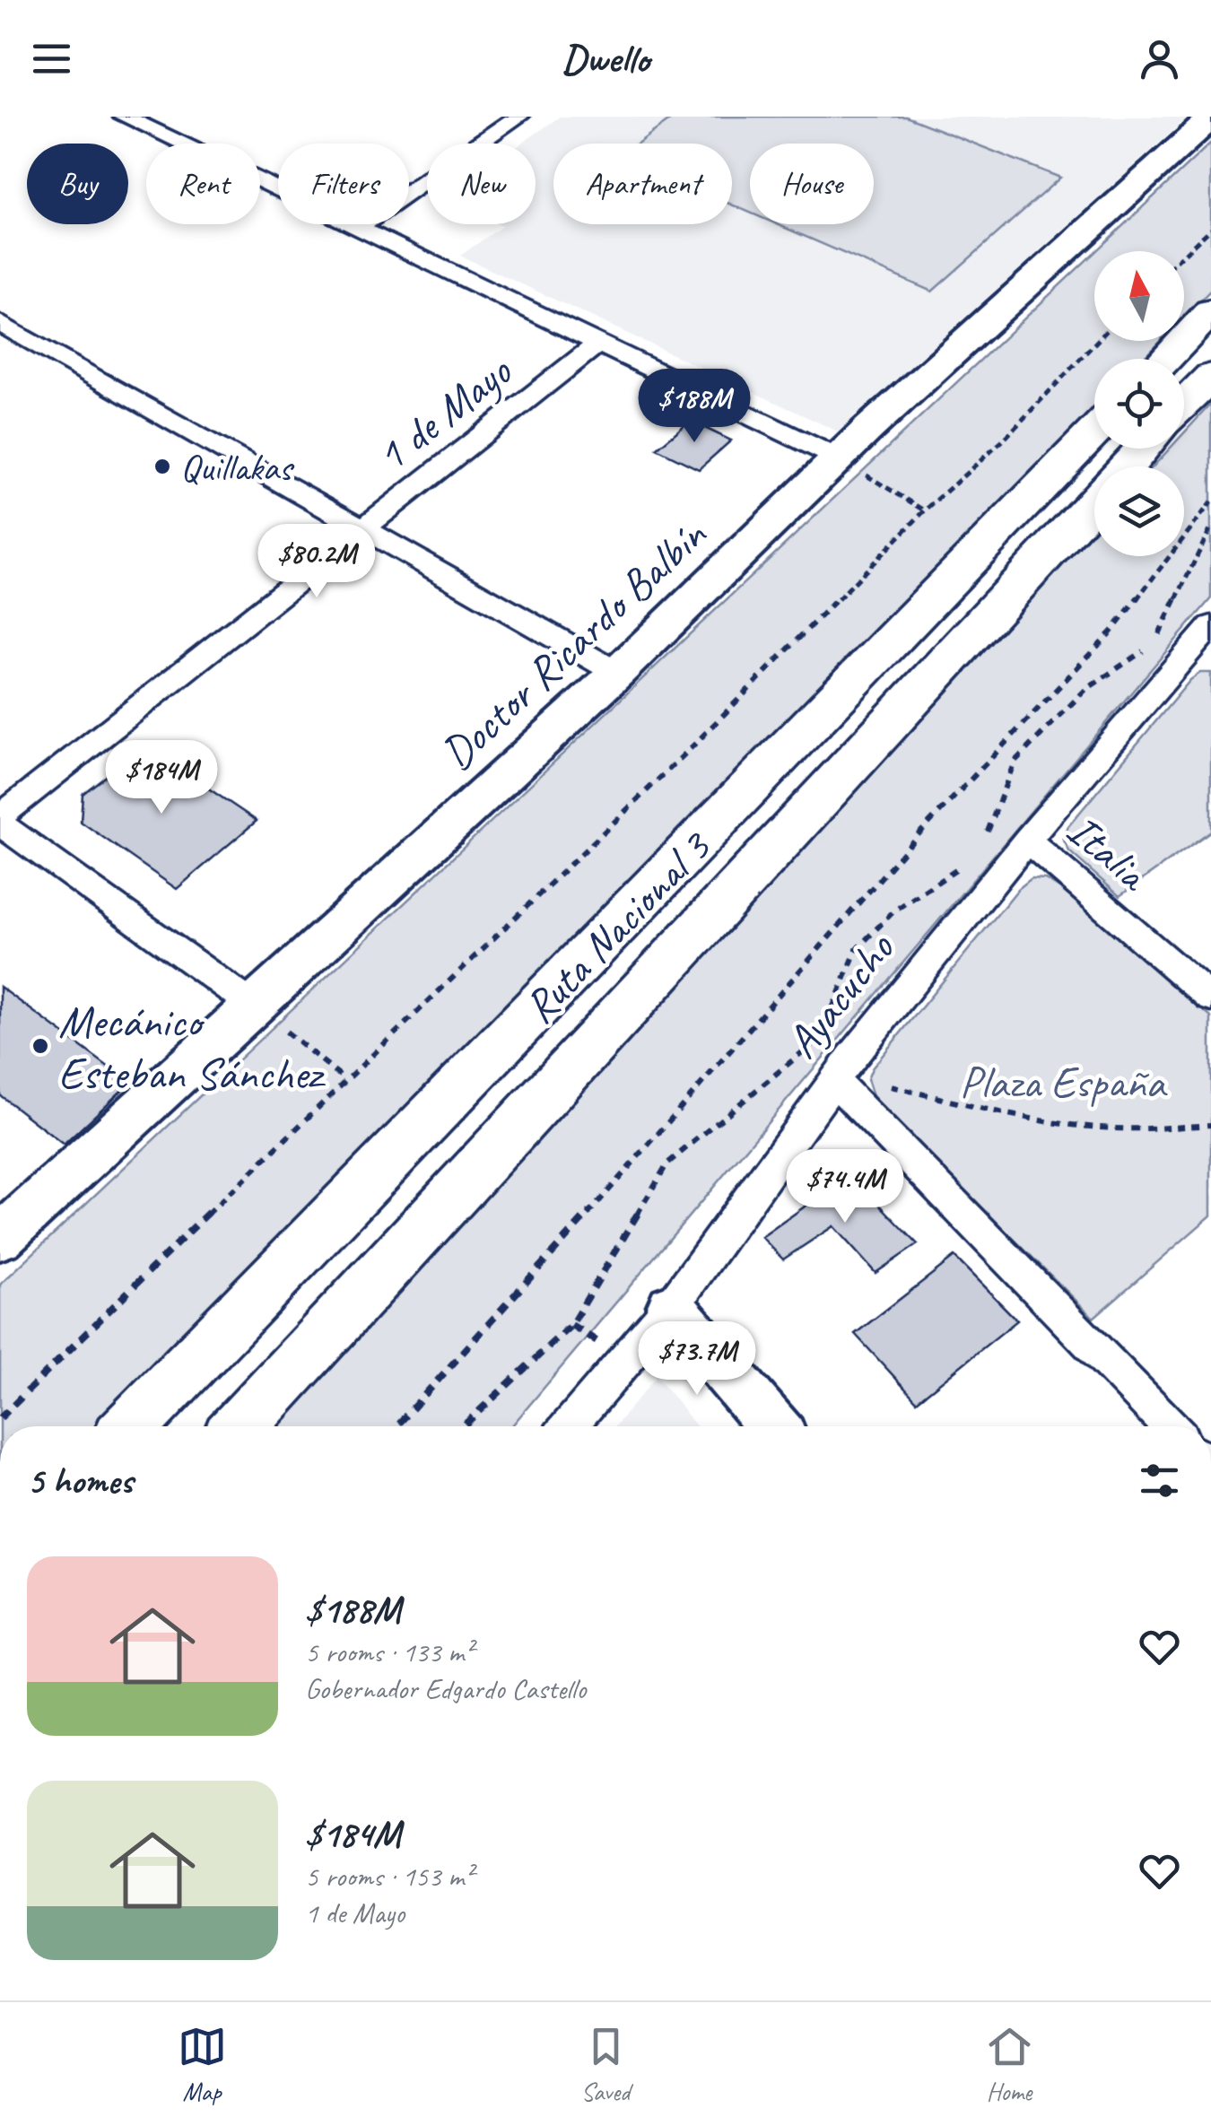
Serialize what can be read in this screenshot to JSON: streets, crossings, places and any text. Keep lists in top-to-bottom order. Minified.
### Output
{"streets":{"highway":["Ruta Nacional 3"],"street":["1 de Mayo","Doctor Ricardo Balbín","Italia","Ayacucho"]},"crossings":[["Italia","Ayacucho"]],"parks":["Plaza España"],"places":["Quillakas","Mecánico Esteban Sánchez"],"north":"top","page":{"header":"Dwello","chip":["Buy","Rent","Filters","New","Apartment","House"],"price":["$188M","$80.2M","$184M","$74.4M","$73.7M"],"heading":"5 homes","list":[{"name":"$188M","note":"5 rooms · 133 m² · Gobernador Edgardo Castello"},{"name":"$184M","note":"5 rooms · 153 m² · 1 de Mayo"}],"tabs":["Map","Saved","Home"]}}
